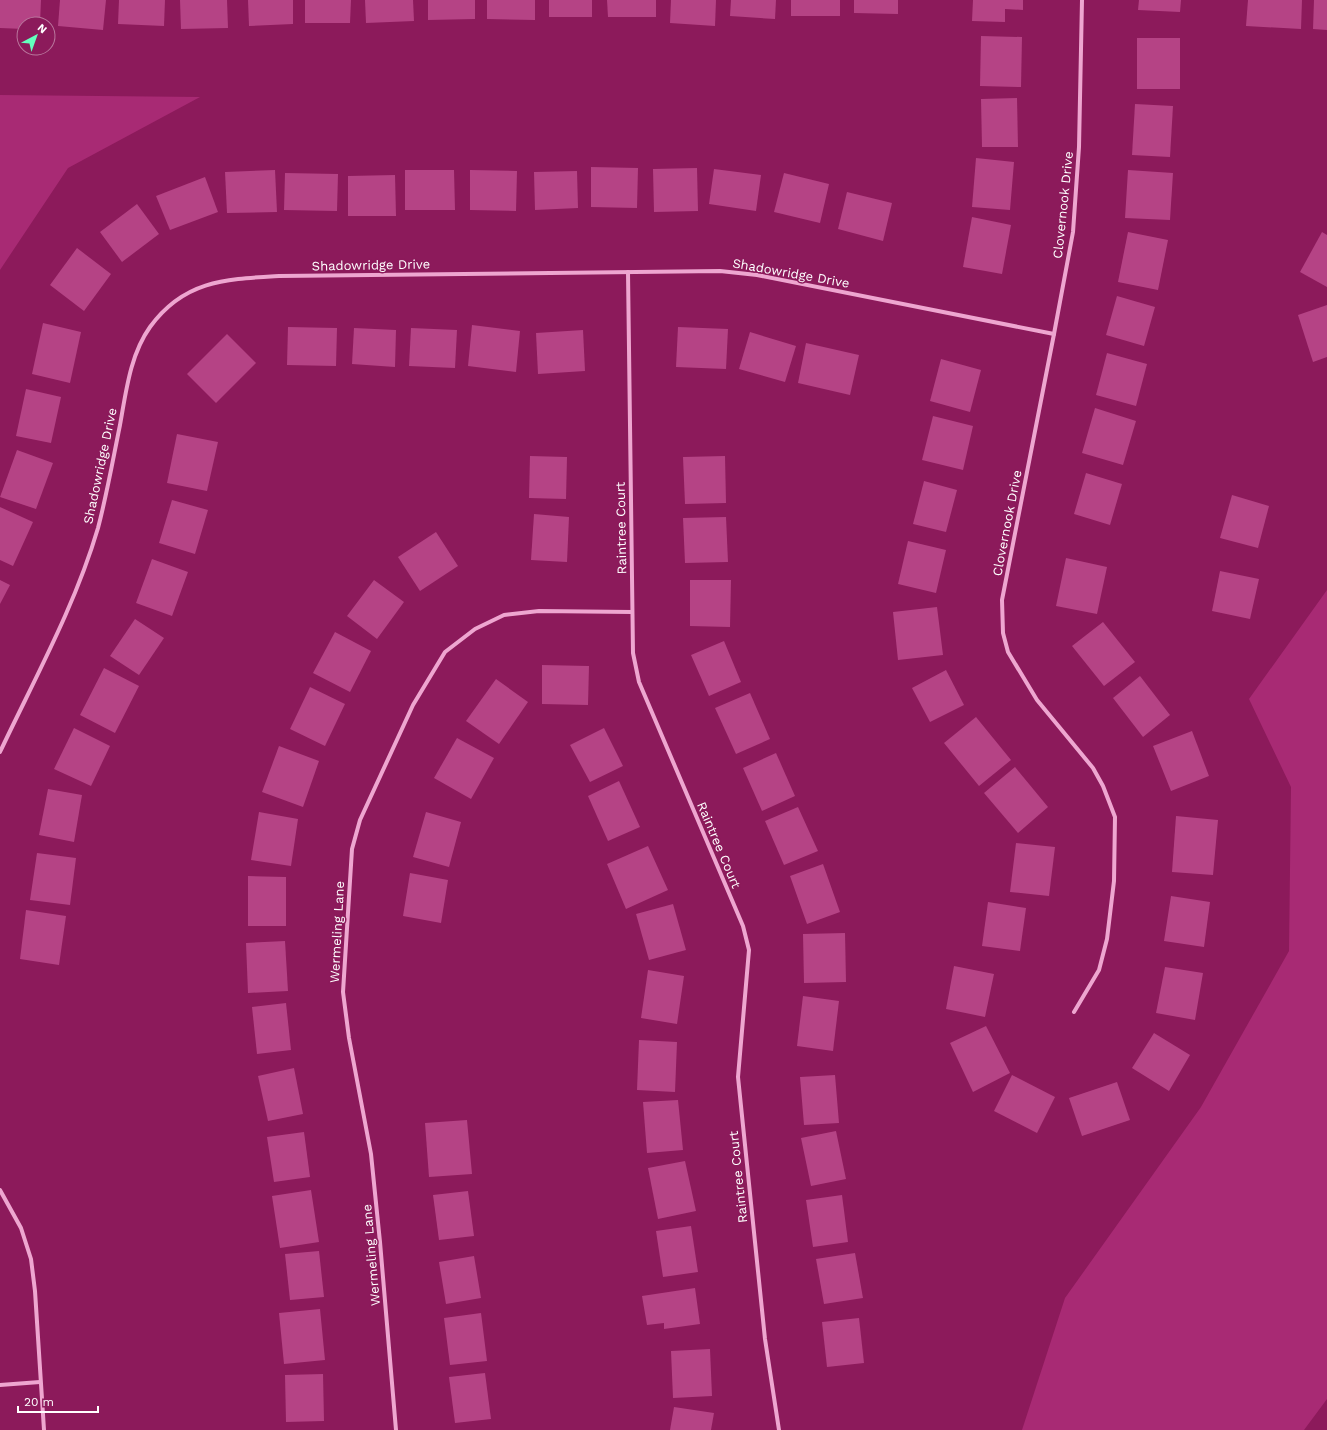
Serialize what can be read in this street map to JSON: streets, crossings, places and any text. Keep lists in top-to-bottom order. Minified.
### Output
{"streets":{"street":["Clovernook Drive","Shadowridge Drive","Raintree Court","Wermeling Lane"]},"crossings":[["Clovernook Drive","Shadowridge Drive"],["Shadowridge Drive","Raintree Court"],["Raintree Court","Wermeling Lane"]],"scale_bar":"20 m","north":"top right"}
